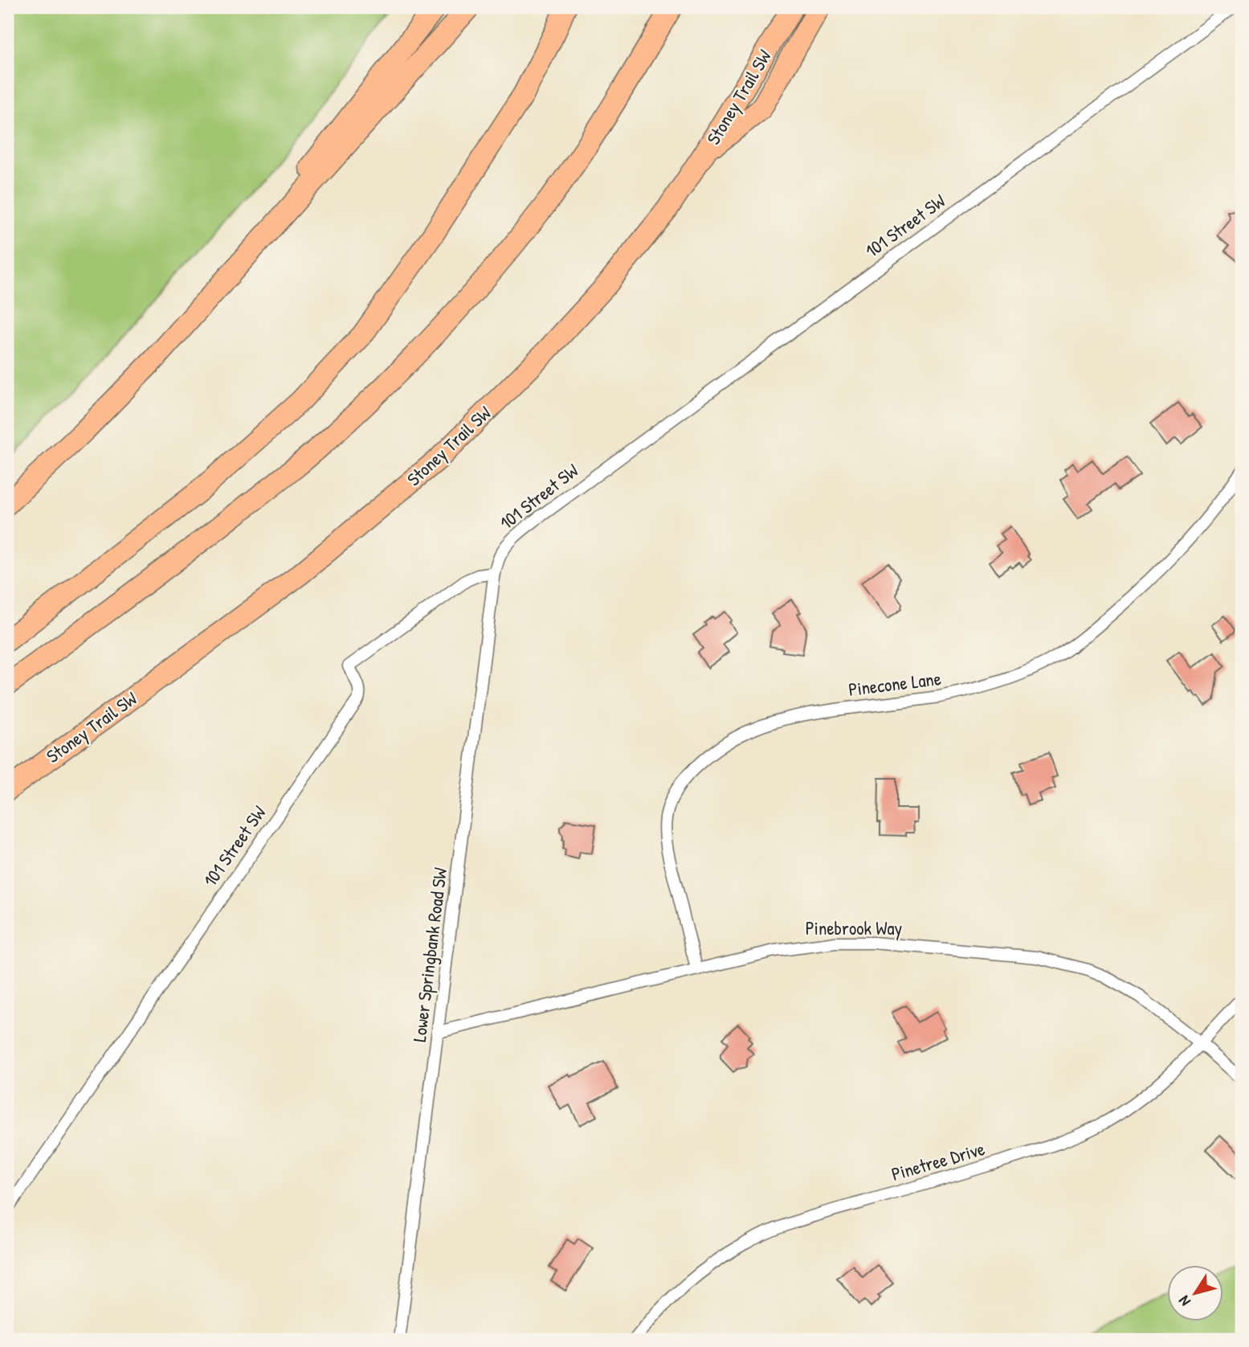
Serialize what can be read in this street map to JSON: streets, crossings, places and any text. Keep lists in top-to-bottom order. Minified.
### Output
{"streets":{"highway":["Stoney Trail SW"],"street":["101 Street SW","Pinecone Lane","Pinebrook Way","Lower Springbank Road SW","Pinetree Drive"]},"crossings":[["101 Street SW","Lower Springbank Road SW"],["Pinecone Lane","Pinebrook Way"],["Pinebrook Way","Lower Springbank Road SW"],["Pinebrook Way","Pinetree Drive"]],"north":"bottom left"}
